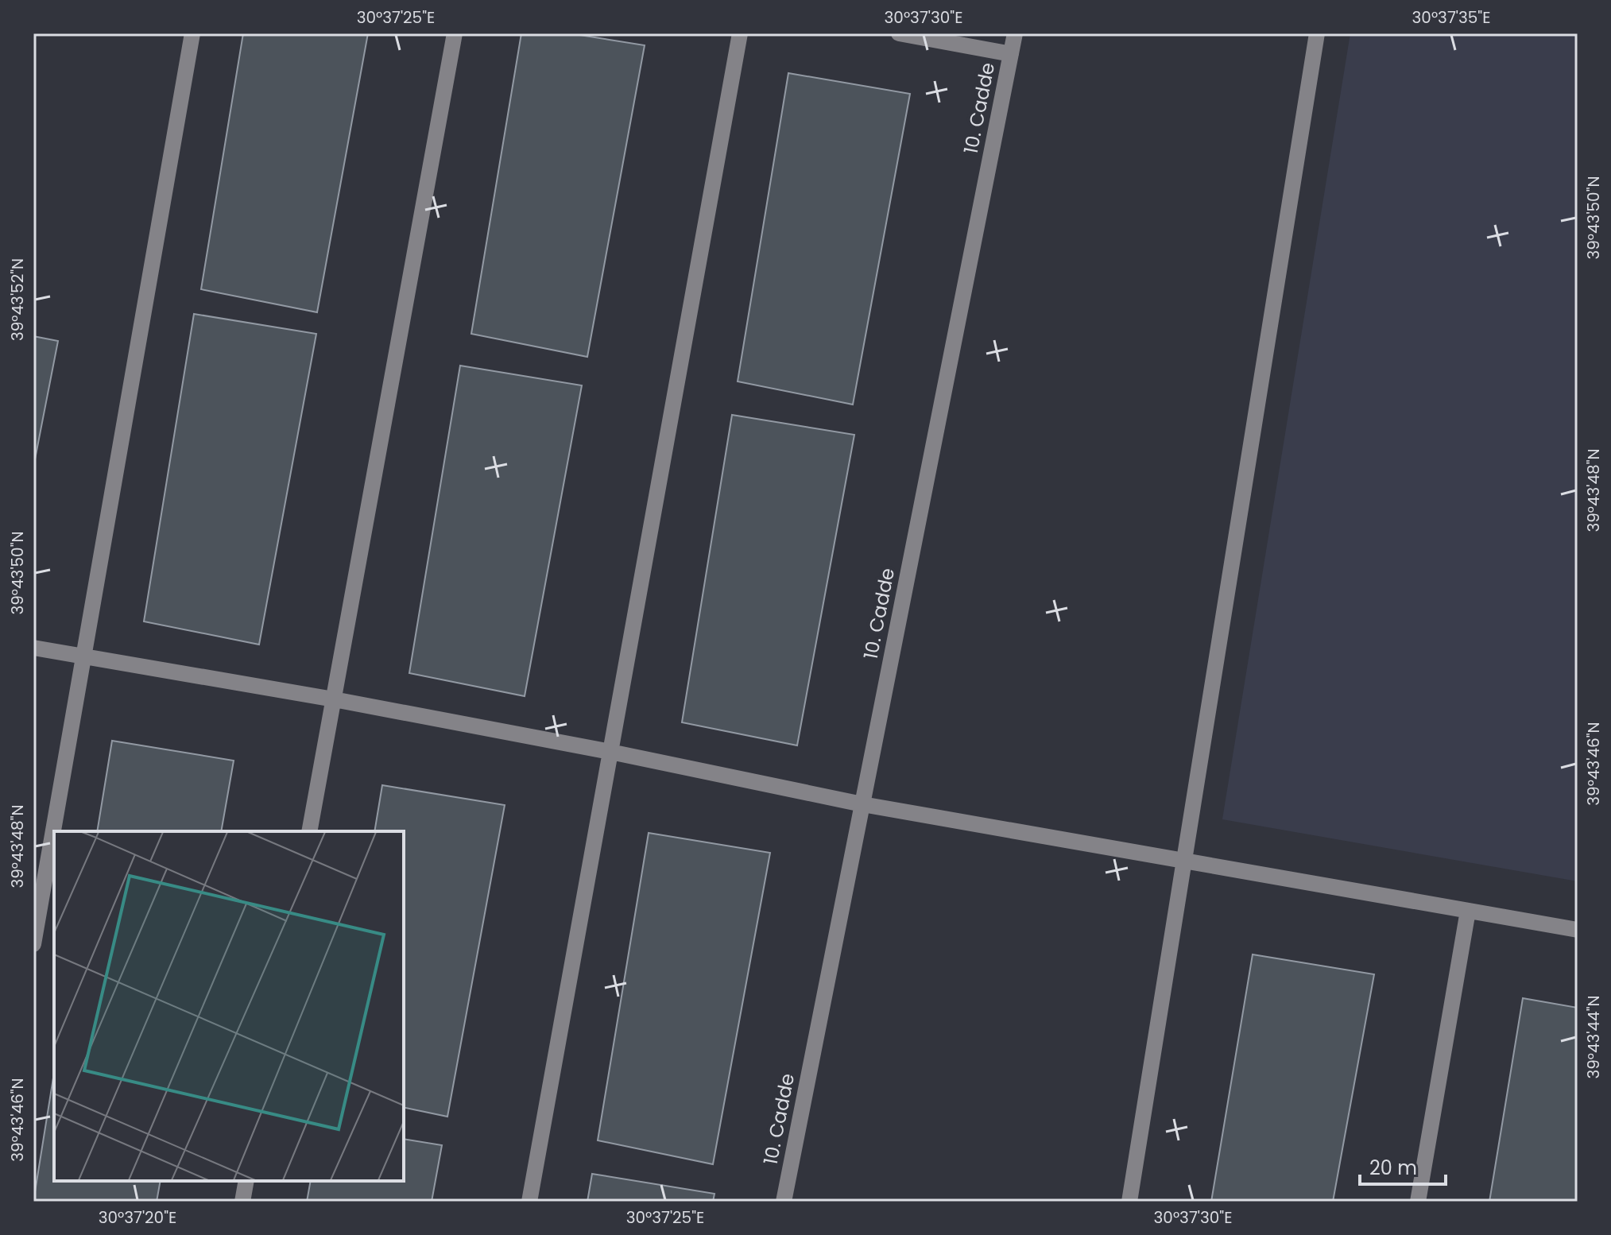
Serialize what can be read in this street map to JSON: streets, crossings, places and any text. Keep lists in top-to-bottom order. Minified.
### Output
{"streets":{"street":["10. Cadde"]},"scale_bar":"20 m","coordinates":["30°37'25\"E","30°37'30\"E","30°37'35\"E","39°43'50\"N","39°43'52\"N","39°43'48\"N","39°43'46\"N","39°43'44\"N","30°37'20\"E"]}
